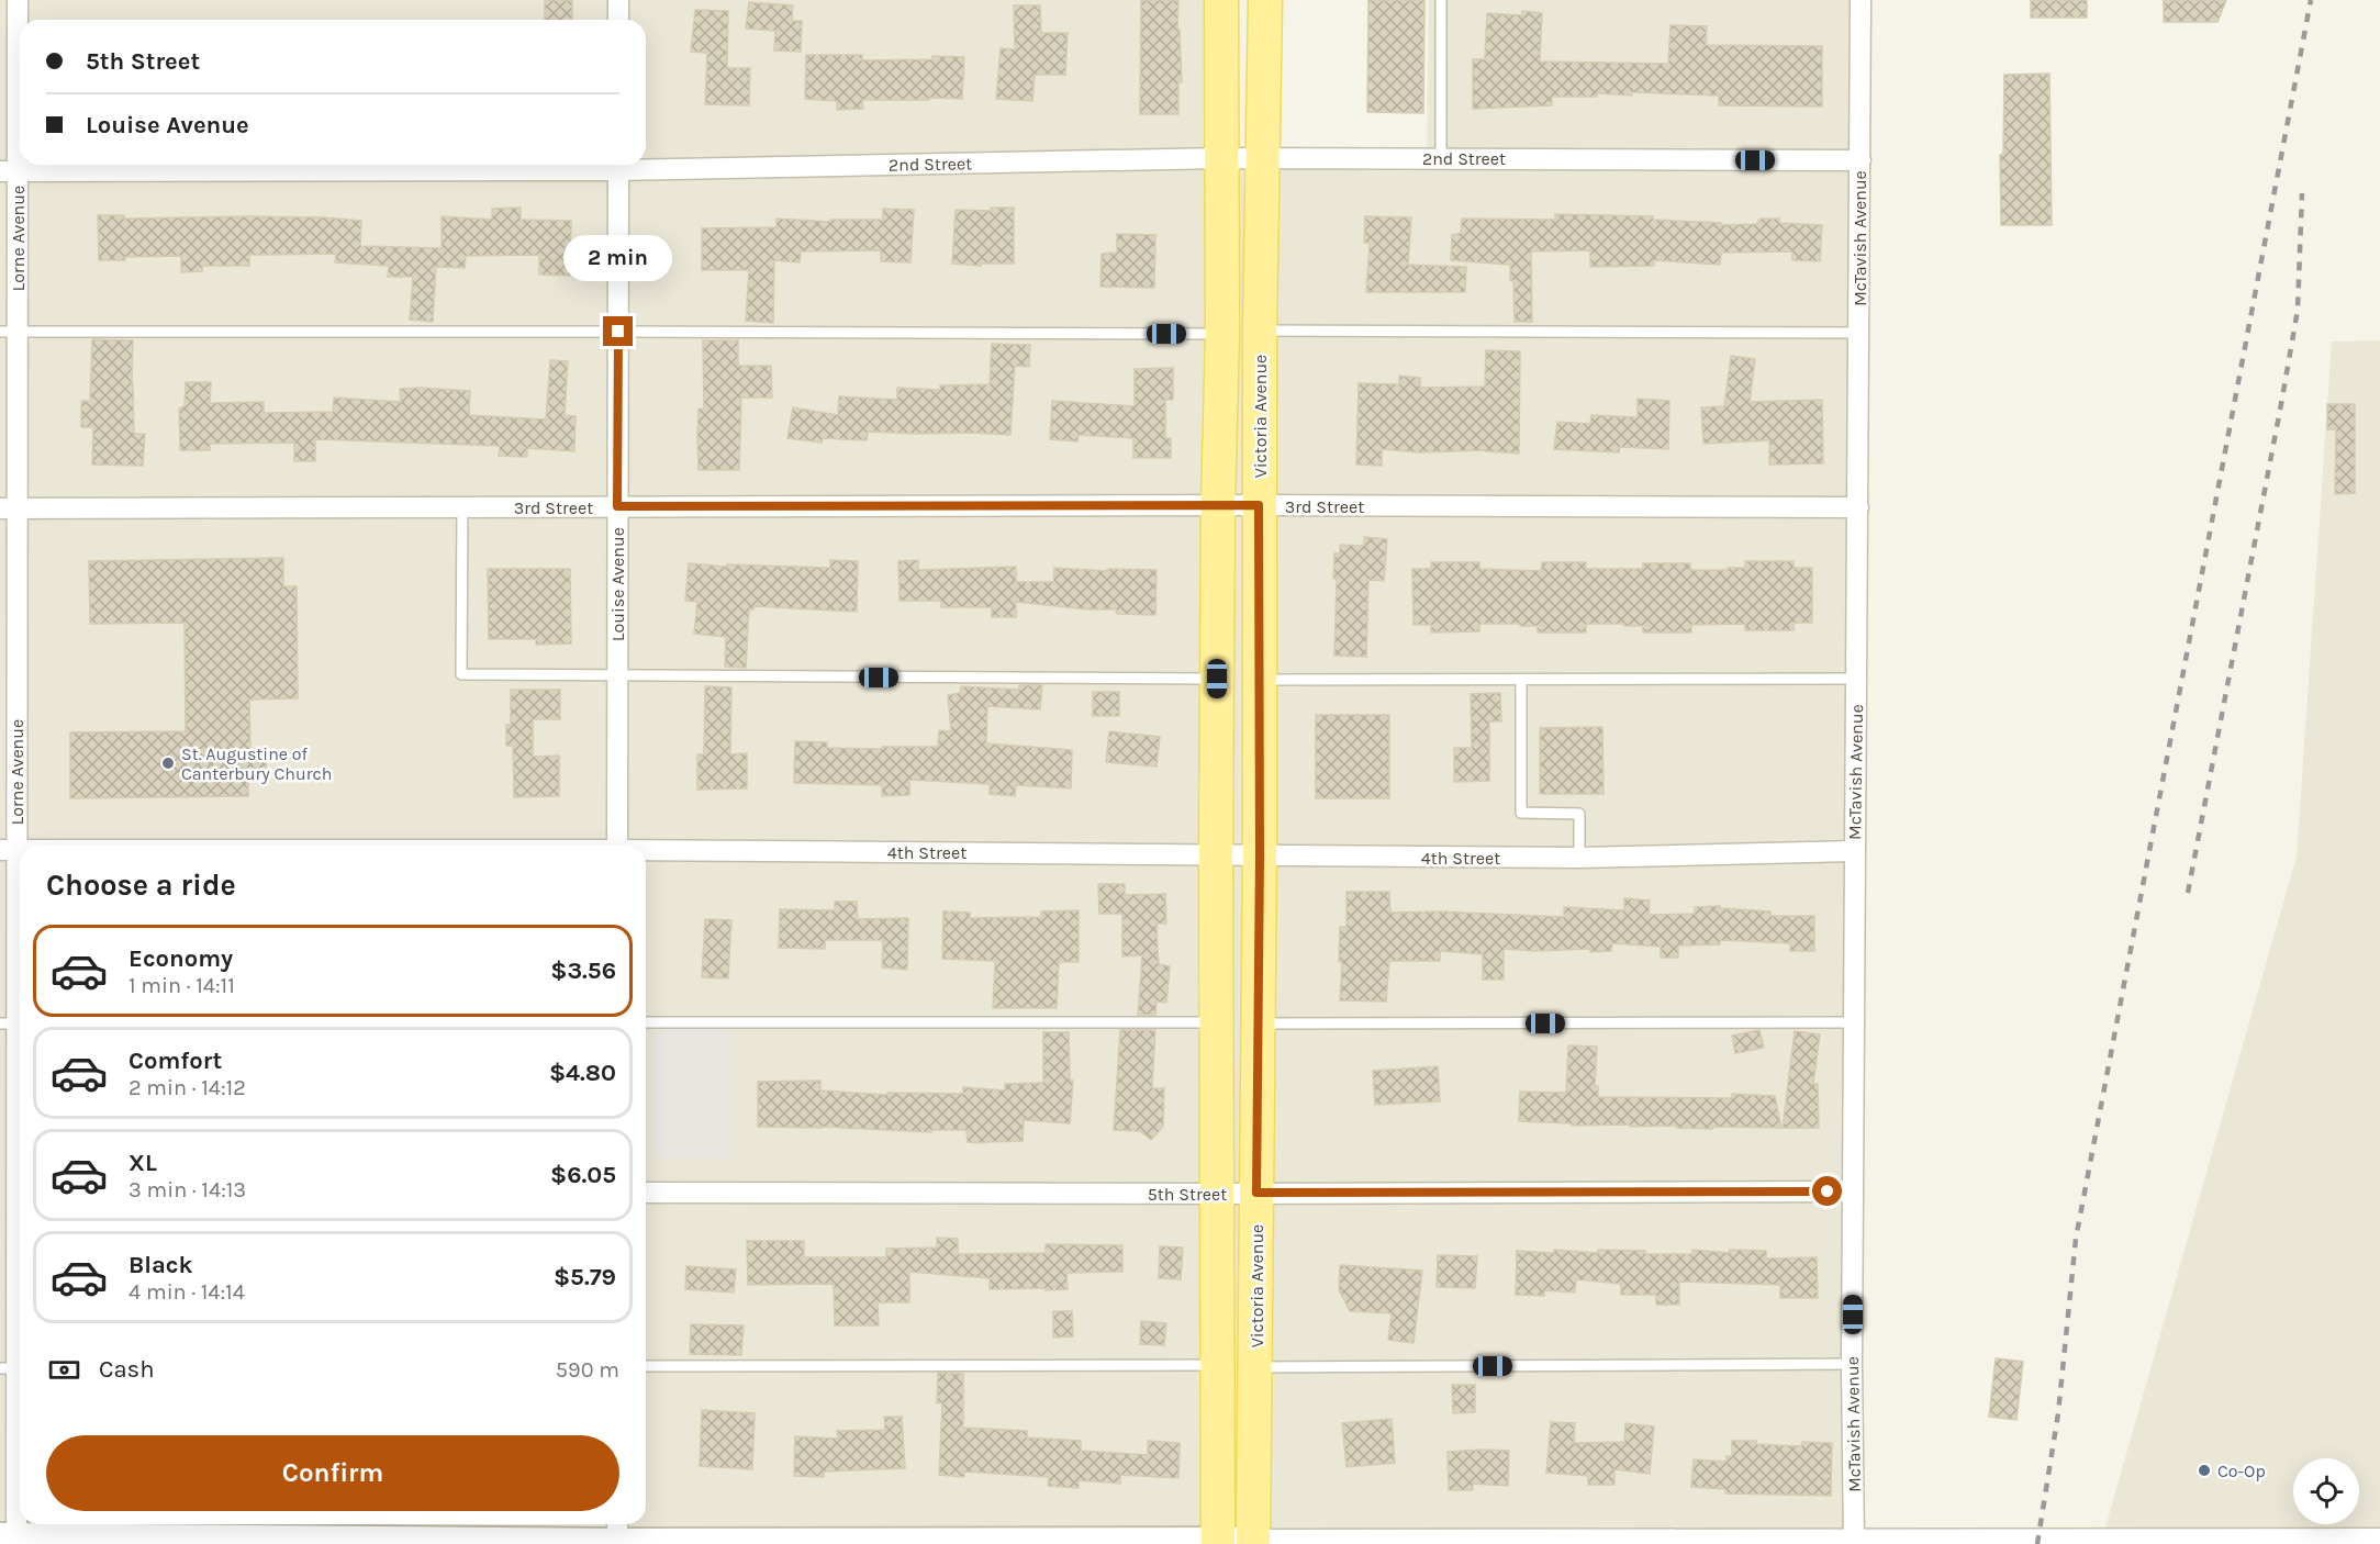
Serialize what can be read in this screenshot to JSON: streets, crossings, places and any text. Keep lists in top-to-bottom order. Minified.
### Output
{"streets":{"main road":["Victoria Avenue"],"street":["2nd Street","Lorne Avenue","McTavish Avenue","3rd Street","Louise Avenue","4th Street","5th Street"]},"crossings":[["2nd Street","Lorne Avenue"],["2nd Street","McTavish Avenue"],["2nd Street","Victoria Avenue"],["Lorne Avenue","3rd Street"],["McTavish Avenue","3rd Street"],["McTavish Avenue","4th Street"],["McTavish Avenue","5th Street"],["Victoria Avenue","3rd Street"],["Victoria Avenue","4th Street"],["Victoria Avenue","5th Street"],["3rd Street","Louise Avenue"]],"places":["St. Augustine of Canterbury Church","Co-Op"],"page":{"banner":["5th Street","Louise Avenue"],"bubble":"2 min","heading":"Choose a ride","list":[{"name":"Economy","note":"1 min · 14:11","value":"$3.56"},{"name":"Comfort","note":"2 min · 14:12","value":"$4.80"},{"name":"XL","note":"3 min · 14:13","value":"$6.05"},{"name":"Black","note":"4 min · 14:14","value":"$5.79"}],"pay":["Cash","590 m"],"buttons":"Confirm"}}
